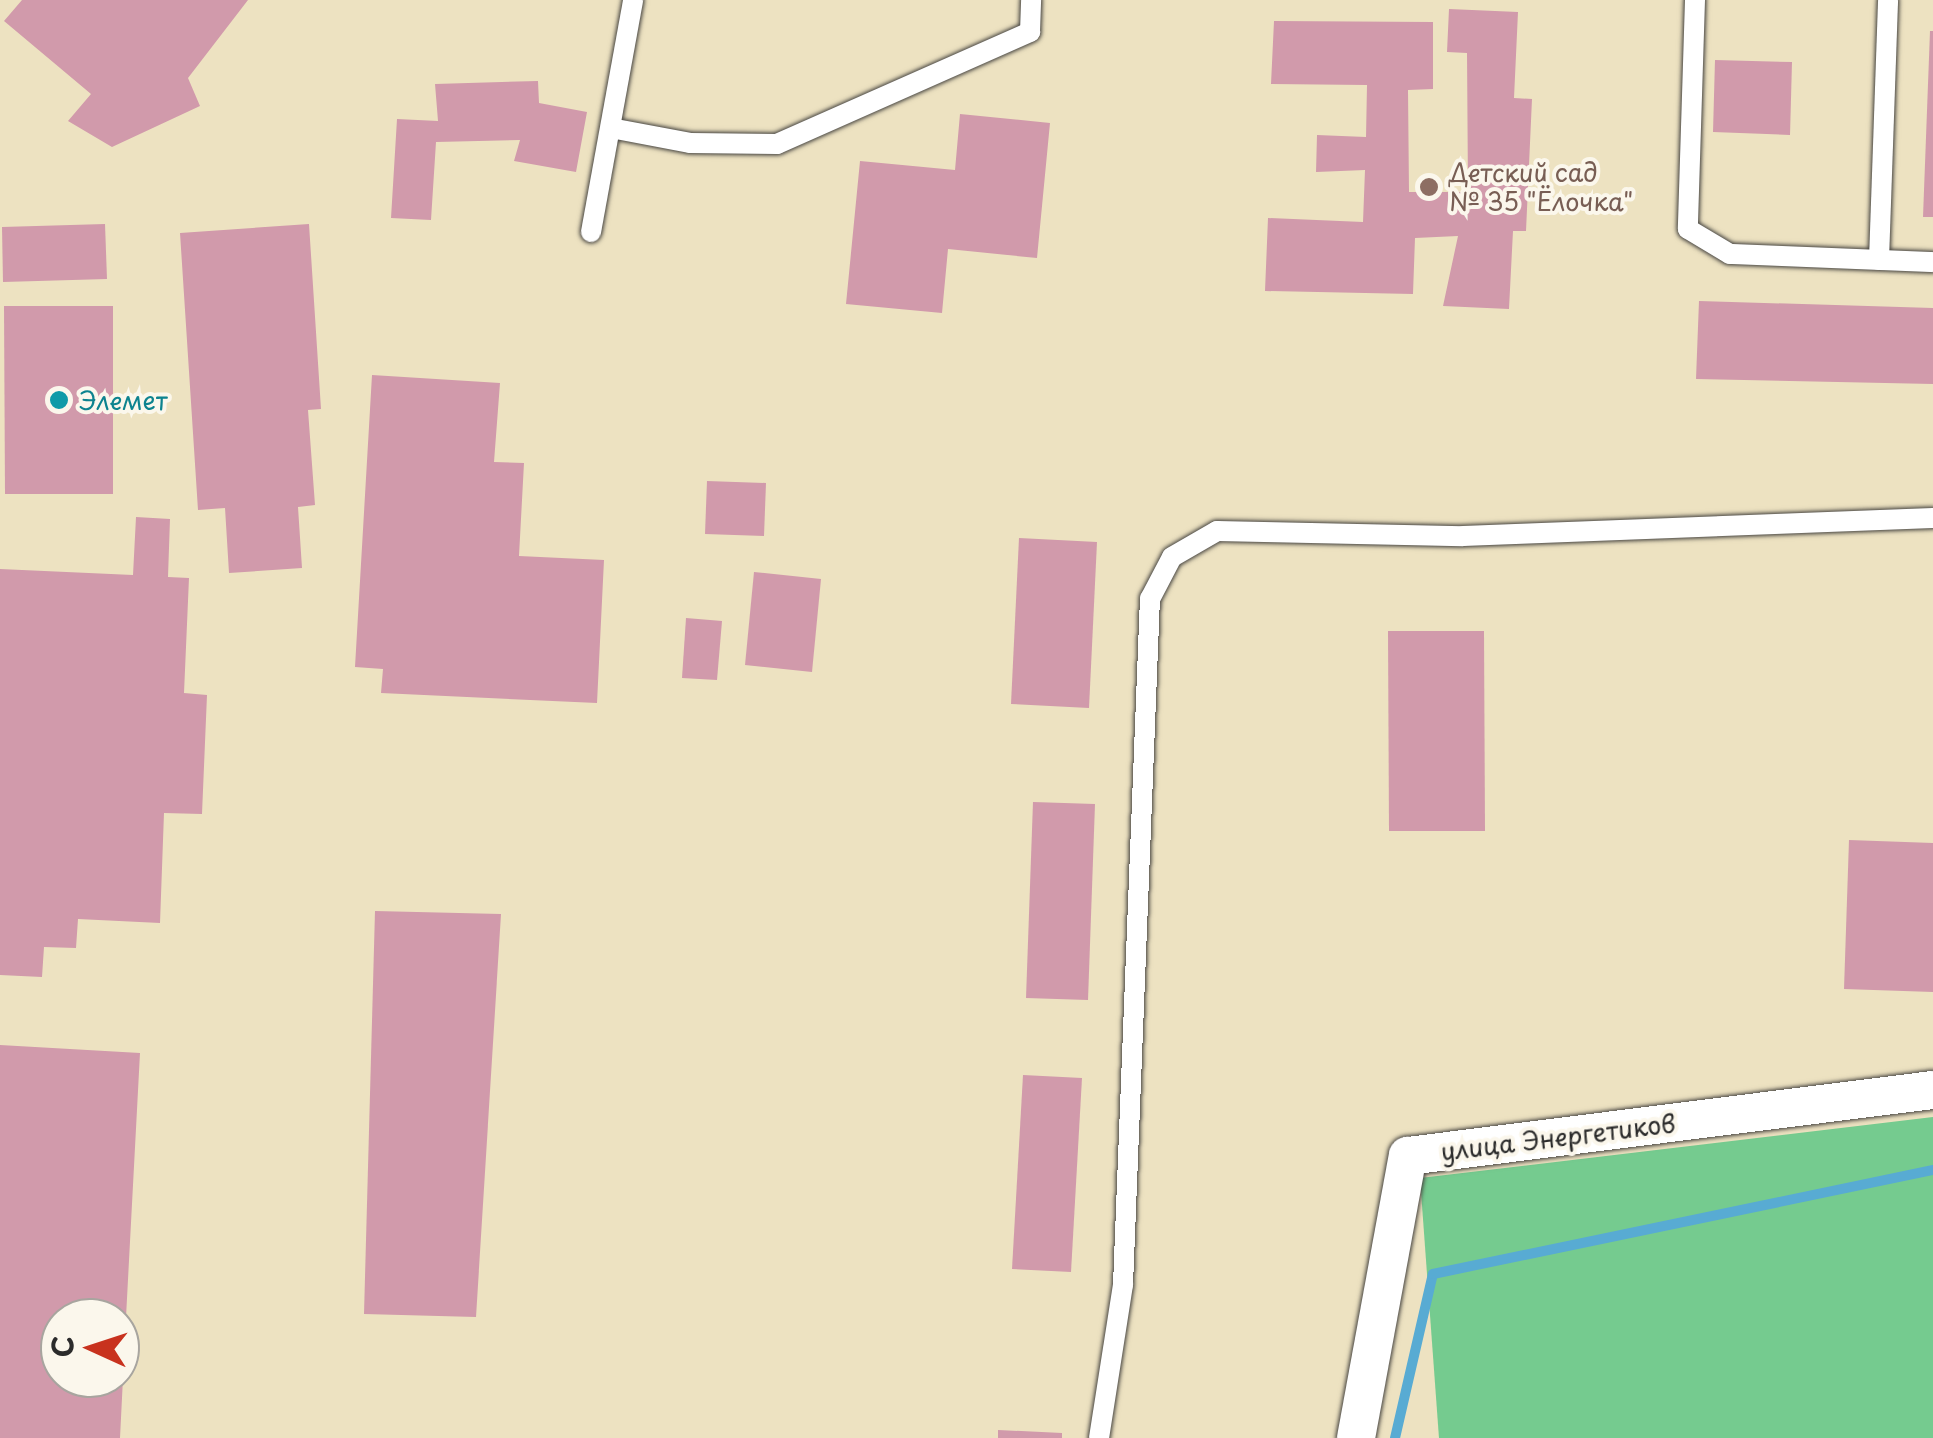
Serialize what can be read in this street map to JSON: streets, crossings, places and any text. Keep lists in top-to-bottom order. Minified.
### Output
{"streets":{"street":["улица Энергетиков"]},"places":["Детский сад № 35 \"Ёлочка\"","Элемет"],"north":"left"}
